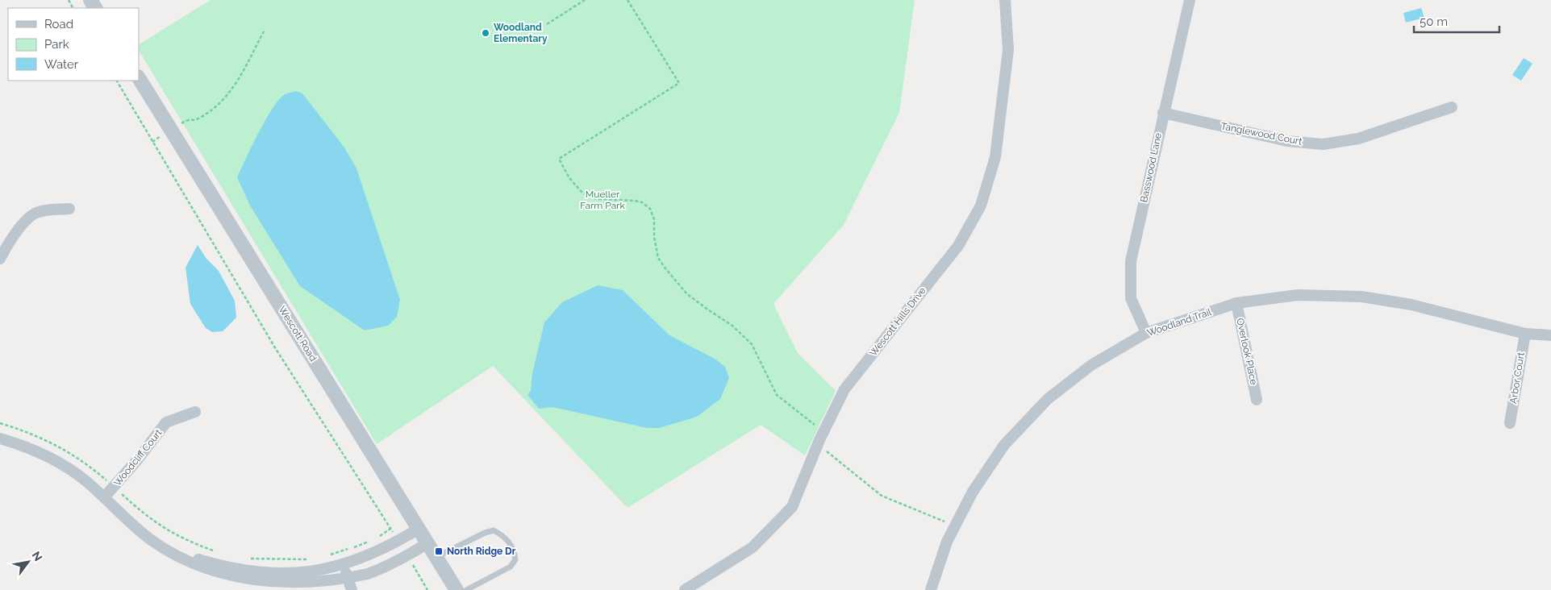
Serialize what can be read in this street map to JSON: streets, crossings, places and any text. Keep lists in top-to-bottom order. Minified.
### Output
{"streets":{"street":["Tanglewood Court","Basswood Lane","Wescott Hills Drive","Woodland Trail","Wescott Road","Overlook Place","Arbor Court","Woodcliff Court"]},"crossings":[["Tanglewood Court","Basswood Lane"],["Basswood Lane","Woodland Trail"],["Woodland Trail","Overlook Place"],["Woodland Trail","Arbor Court"]],"parks":["Mueller Farm Park"],"places":{"other":["Woodland Elementary"],"transit":["North Ridge Dr"]},"legend":["Road","Park","Water"],"scale_bar":"50 m","north":"top right"}
